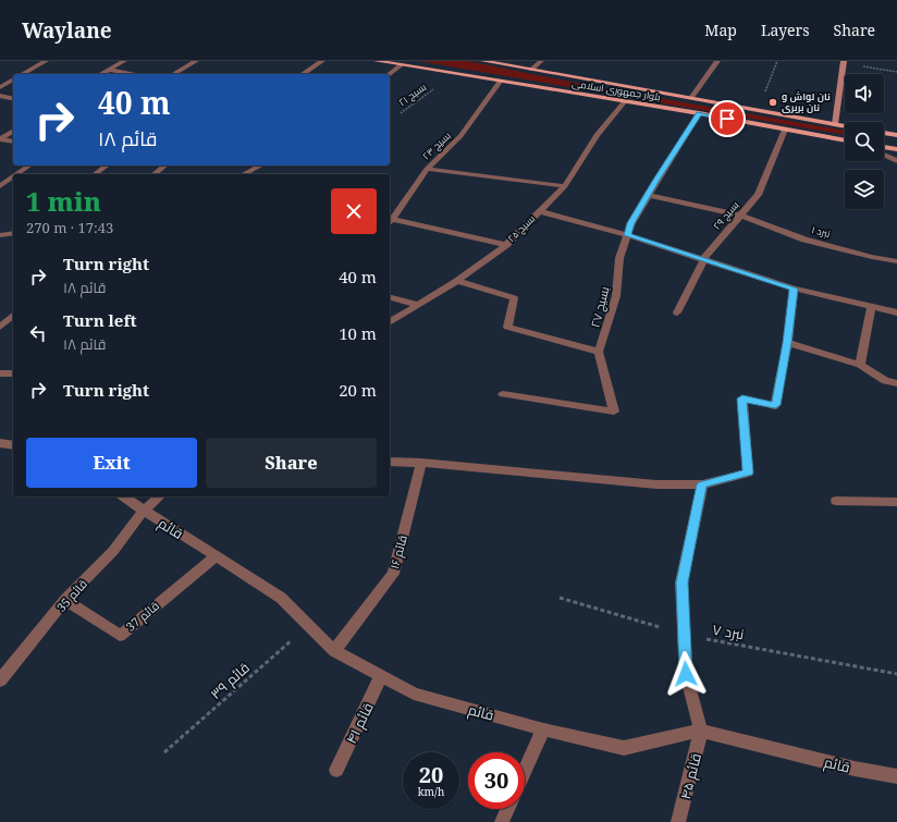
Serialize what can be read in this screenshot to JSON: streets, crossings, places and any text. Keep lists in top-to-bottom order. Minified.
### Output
{"streets":{"main road":["بلوار جمهوری اسلامی"],"street":["بسیج ۲۳","بسیج ۲۹","بسیج ۲۵","نبرد ۱","بسیج ۲۷","قائم","قائم ۱۶","قائم 35","قائم 37","قائم ۴۱","قائم ۴۵"],"path":["بسیج ۲۱","نبرد ۷","قائم ۳۹"]},"crossings":[["بلوار جمهوری اسلامی","بسیج ۲۳"],["بلوار جمهوری اسلامی","بسیج ۲۹"],["بلوار جمهوری اسلامی","بسیج ۲۵"],["بلوار جمهوری اسلامی","بسیج ۲۷"],["بسیج ۲۹","نبرد ۱"],["نبرد ۱","بسیج ۲۷"],["قائم","قائم ۱۶"],["قائم","قائم 35"],["قائم","قائم 37"],["قائم","قائم ۳۹"],["قائم","قائم ۴۱"],["قائم","قائم ۴۵"],["قائم 35","قائم 37"]],"places":["نان لواش و نان بربری"],"page":{"header":"Waylane","nav":["Map","Layers","Share"],"turn":["40 m","قائم ۱۸"],"heading":["1 min","270 m · 17:43"],"list":[{"name":"Turn right","note":"قائم ۱۸","value":"40 m"},{"name":"Turn left","note":"قائم ۱۸","value":"10 m"},{"name":"Turn right","value":"20 m"}],"buttons":["Exit","Share"],"speed":"20 km/h","limit":"30"}}
